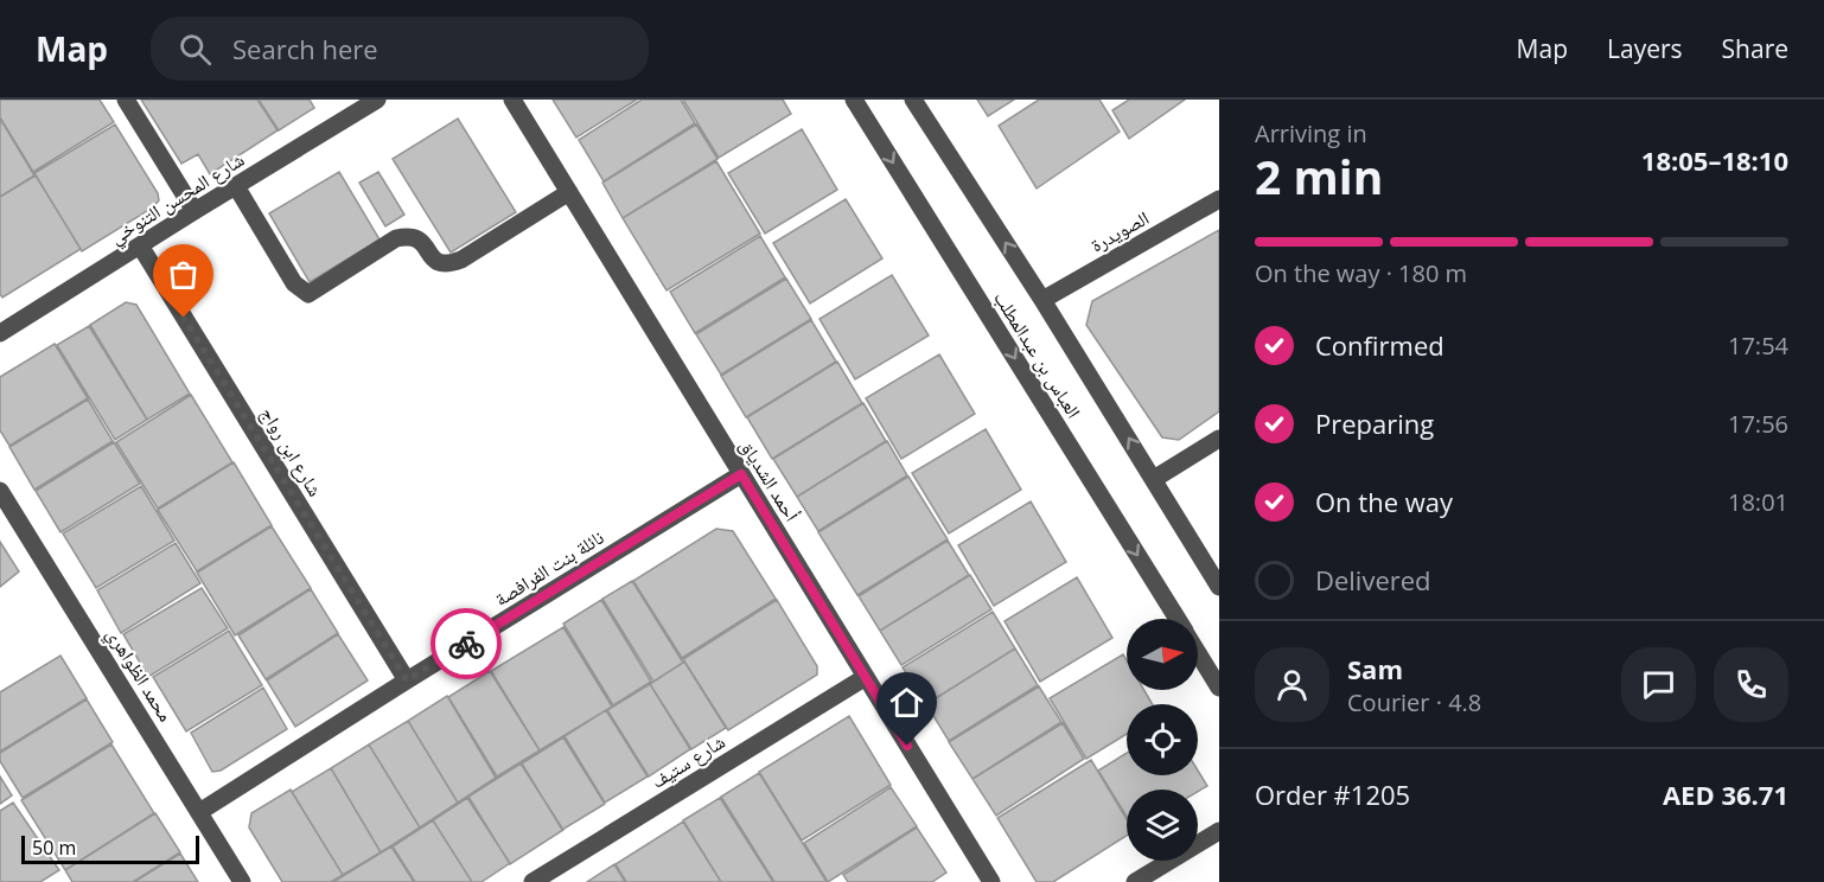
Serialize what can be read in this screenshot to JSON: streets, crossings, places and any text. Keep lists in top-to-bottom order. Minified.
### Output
{"streets":{"street":["شارع المحسن التنوخي","الصويدرة","العباس بن عبدالمطلب","شارع ابن رواج","أحمد الشدياق","نائلة بنت الفرافصة","محمد الظواهري","شارع ستيف"]},"crossings":[["شارع المحسن التنوخي","شارع ابن رواج"],["الصويدرة","العباس بن عبدالمطلب"],["شارع ابن رواج","نائلة بنت الفرافصة"],["أحمد الشدياق","نائلة بنت الفرافصة"],["أحمد الشدياق","شارع ستيف"],["نائلة بنت الفرافصة","محمد الظواهري"]],"scale_bar":"50 m","north":"right","page":{"header":"Map","search":"Search here","nav":["Map","Layers","Share"],"heading":["2 min","Arriving in","18:05–18:10"],"panel":["Sam","Courier · 4.8","Order #1205","AED 36.71"],"bar":"On the way · 180 m","list":[["Confirmed","17:54"],["Preparing","17:56"],["On the way","18:01"],"Delivered"],"scale":"50 m"}}
